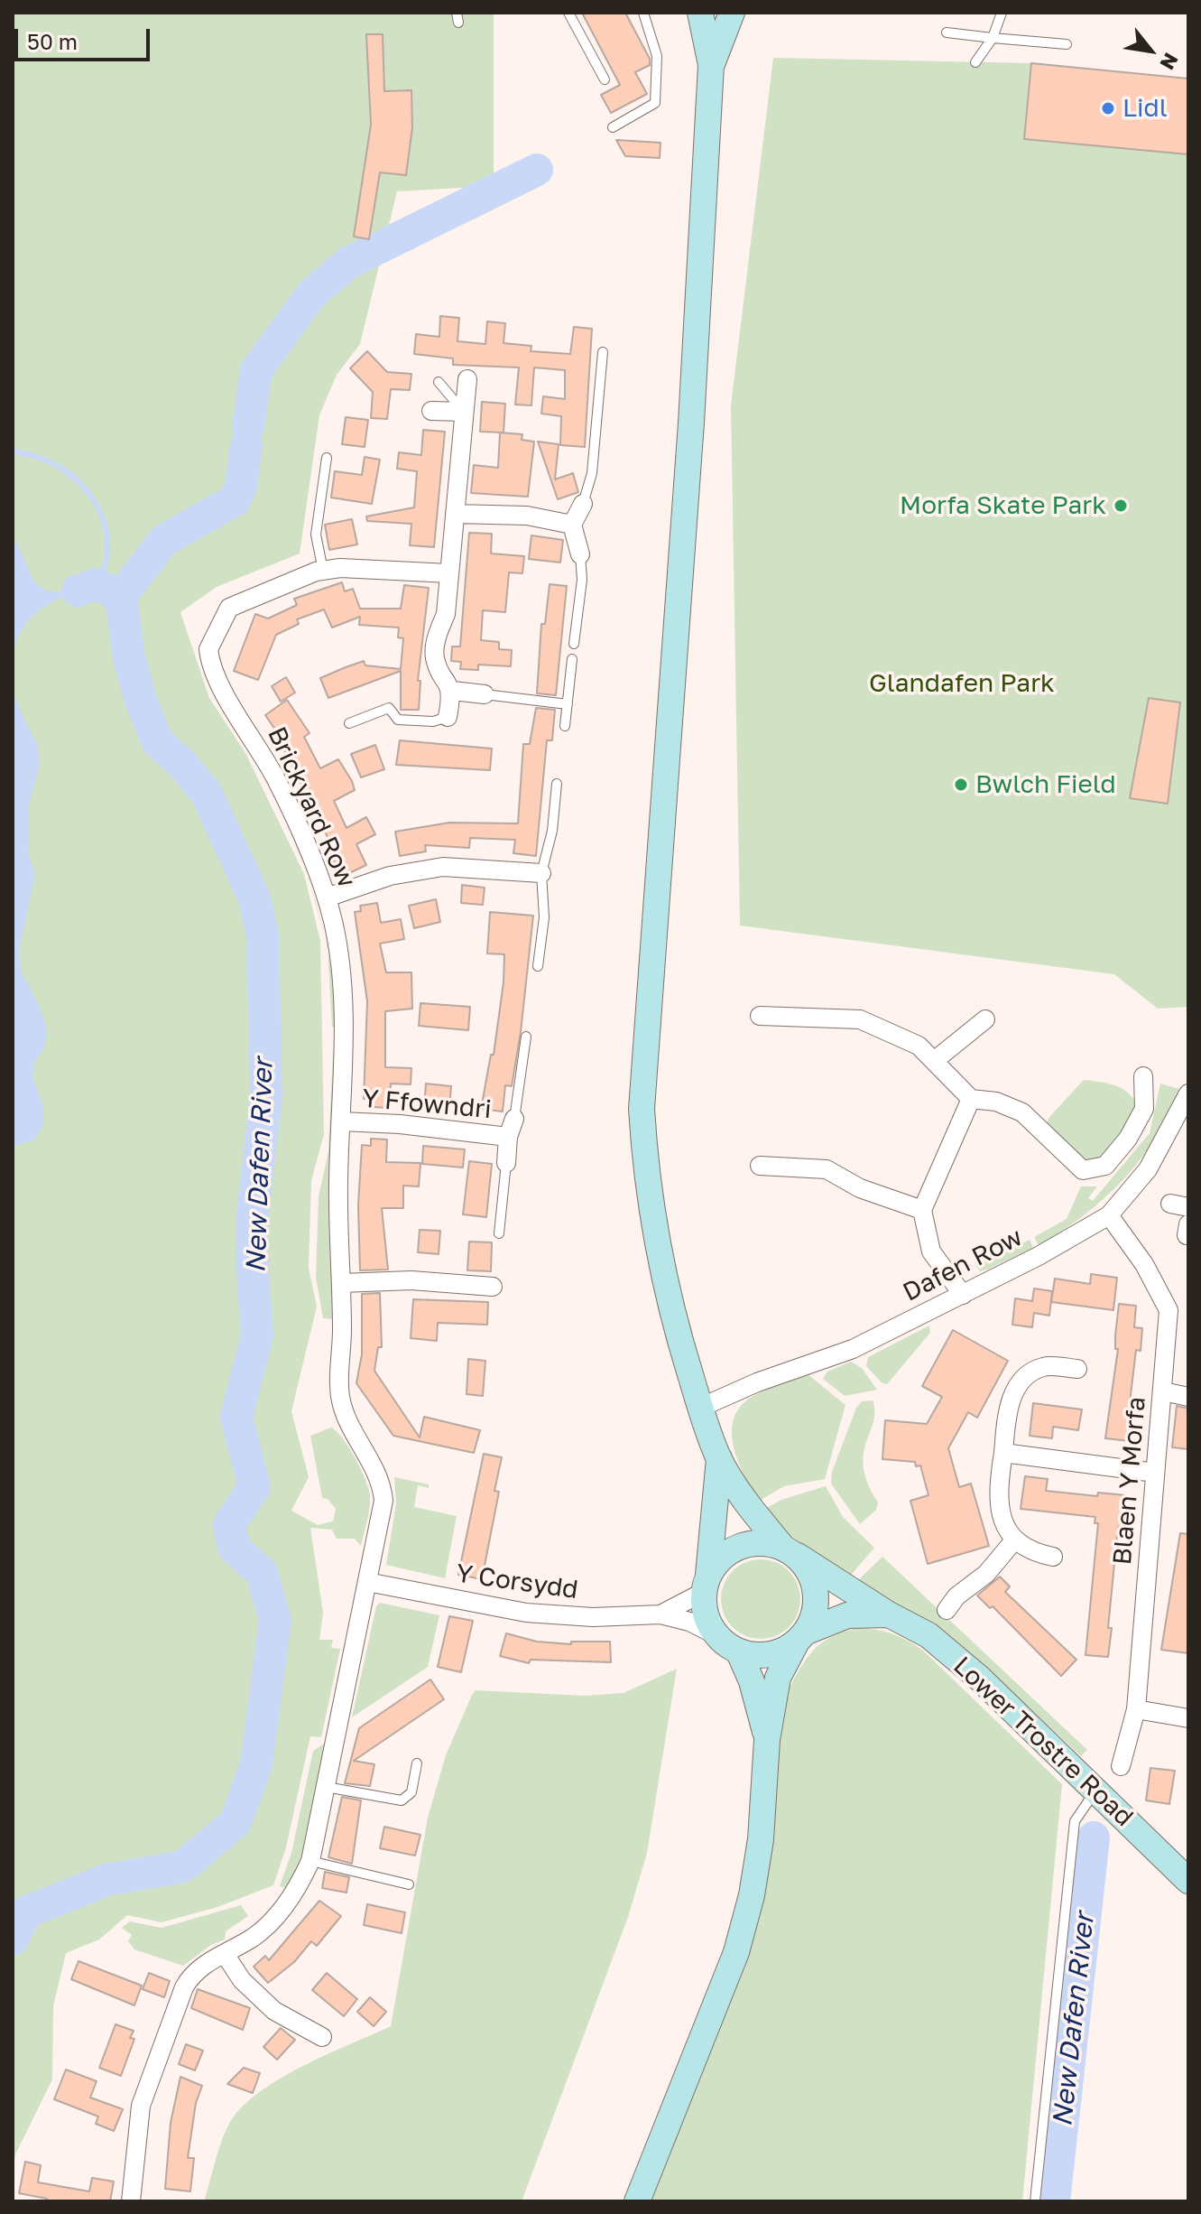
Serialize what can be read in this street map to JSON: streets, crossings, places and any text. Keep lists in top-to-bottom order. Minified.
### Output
{"streets":{"main road":["Lower Trostre Road"],"street":["Brickyard Row","Y Ffowndri","Dafen Row","Blaen Y Morfa","Y Corsydd"]},"crossings":[["Brickyard Row","Y Ffowndri"],["Brickyard Row","Y Corsydd"],["Dafen Row","Blaen Y Morfa"],["Y Corsydd","Lower Trostre Road"]],"water":["New Dafen River"],"parks":["Glandafen Park"],"places":["Lidl","Morfa Skate Park","Bwlch Field"],"scale_bar":"50 m","north":"bottom right"}
